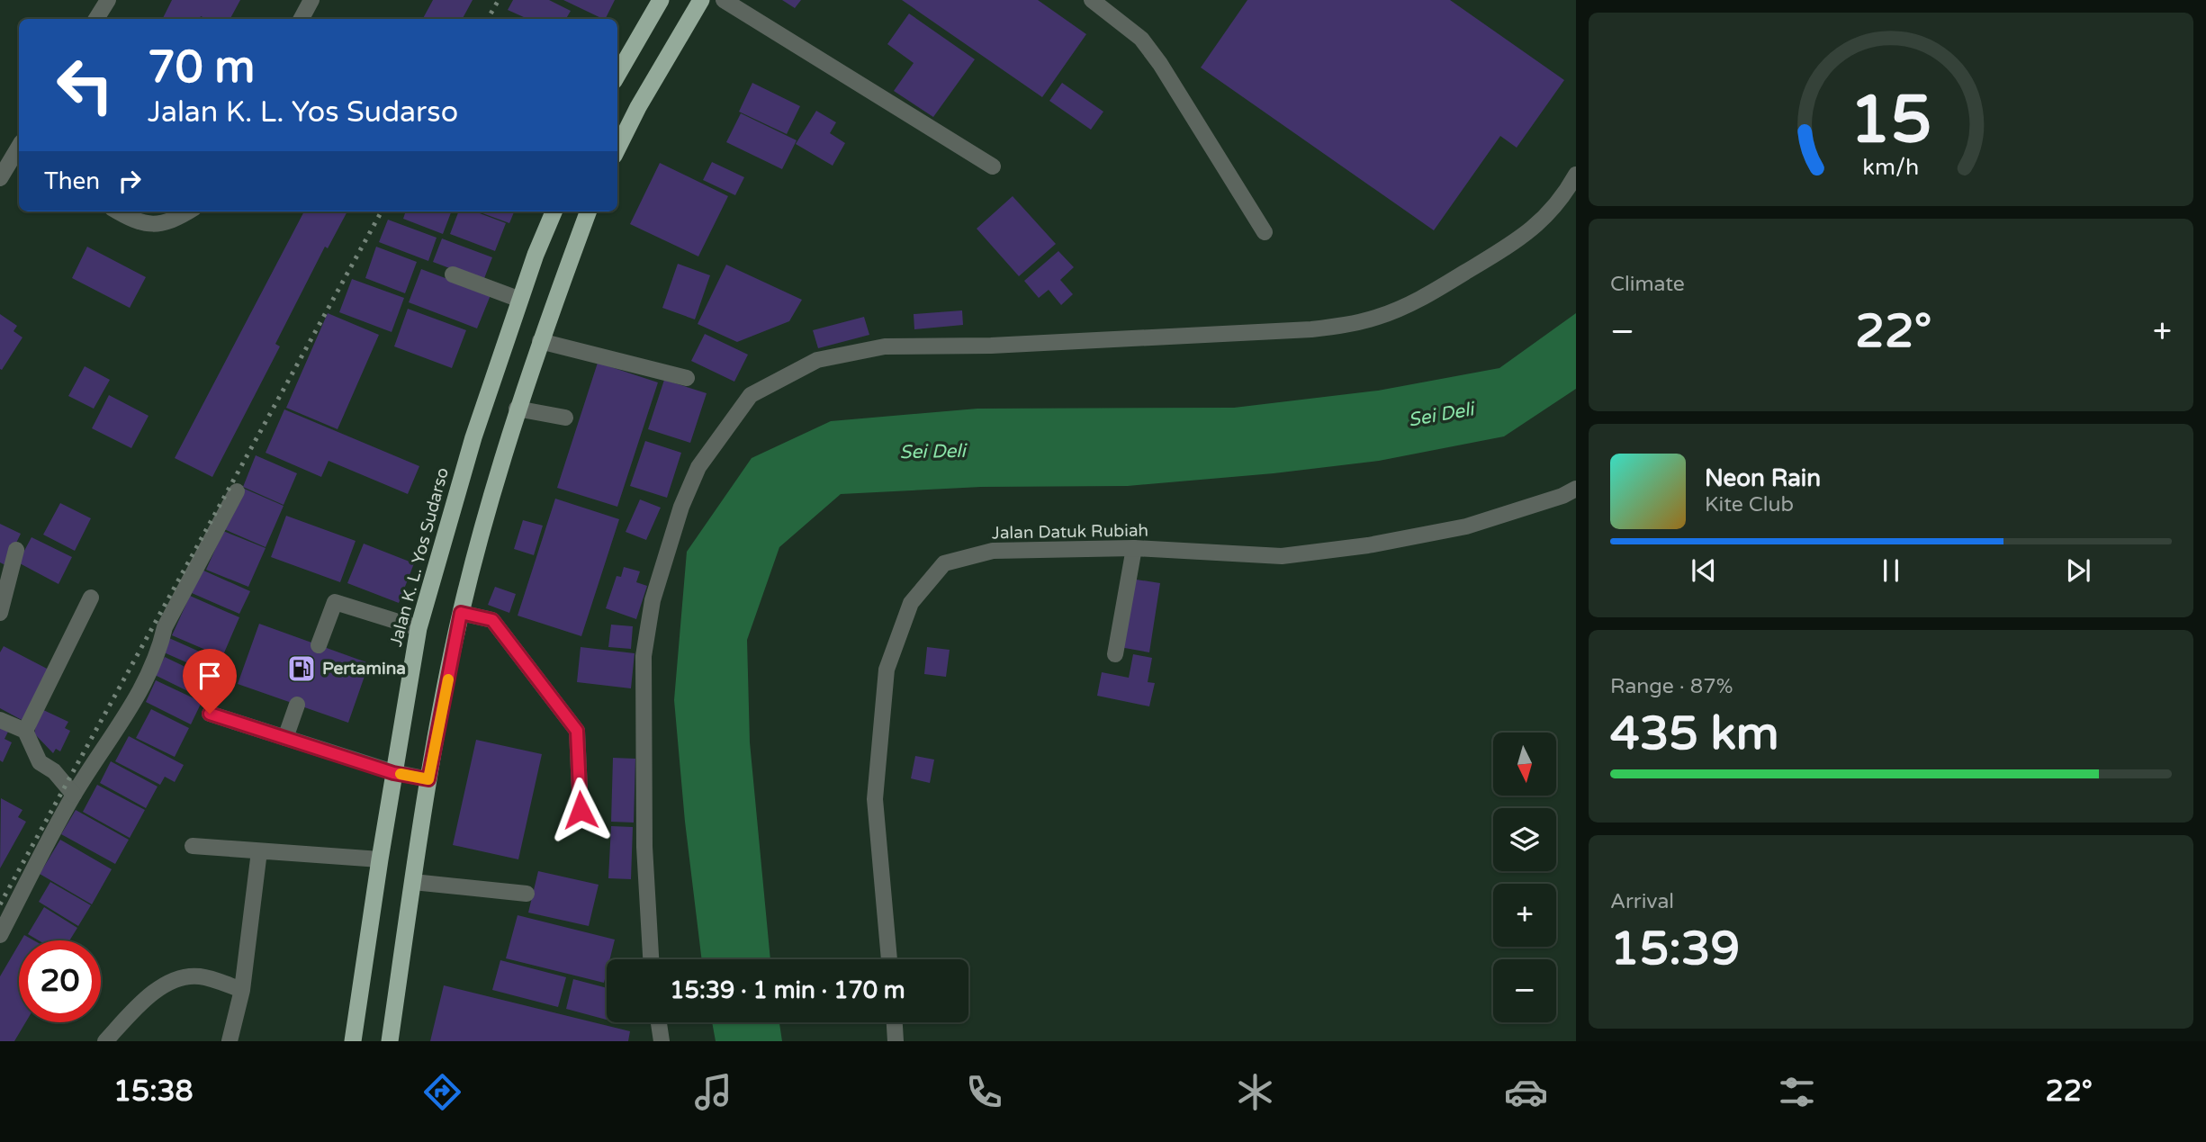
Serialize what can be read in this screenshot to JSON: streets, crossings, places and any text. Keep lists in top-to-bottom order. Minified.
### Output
{"streets":{"highway":["Jalan K. L. Yos Sudarso"],"street":["Jalan Datuk Rubiah"]},"water":["Sei Deli"],"places":{"fuel station":["Pertamina"]},"north":"bottom","page":{"turn":["70 m","Jalan K. L. Yos Sudarso"],"then":"Then","tile":["Climate",["Range · 87%","435 km"],["Arrival","15:39"]],"heat":["−","22°","+"],"song":["Neon Rain","Kite Club"],"map_buttons":["+","−"],"limit":"20","trip":"15:39 · 1 min · 170 m","tabs":["15:38","22°"],"gauge":["15","km/h"]}}
